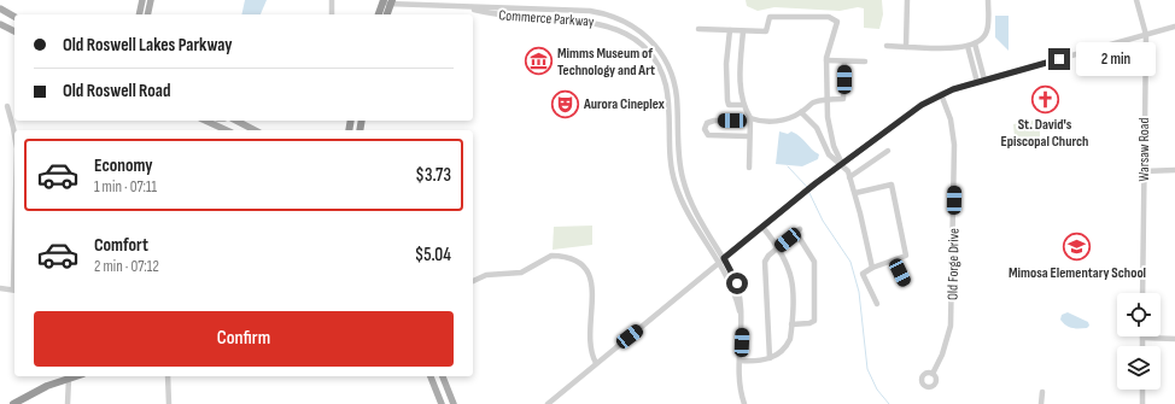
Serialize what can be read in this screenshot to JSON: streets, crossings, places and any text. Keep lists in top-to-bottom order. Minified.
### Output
{"streets":{"street":["Commerce Parkway","Warsaw Road","Old Forge Drive"]},"places":{"museum":["Mimms Museum of Technology and Art"],"church":["St. David's Episcopal Church"],"theatre":["Aurora Cineplex"],"school or university":["Mimosa Elementary School"]},"page":{"banner":["Old Roswell Lakes Parkway","Old Roswell Road"],"bubble":"2 min","list":[{"name":"Economy","note":"1 min · 07:11","value":"$3.73"},{"name":"Comfort","note":"2 min · 07:12","value":"$5.04"}],"buttons":"Confirm"}}
